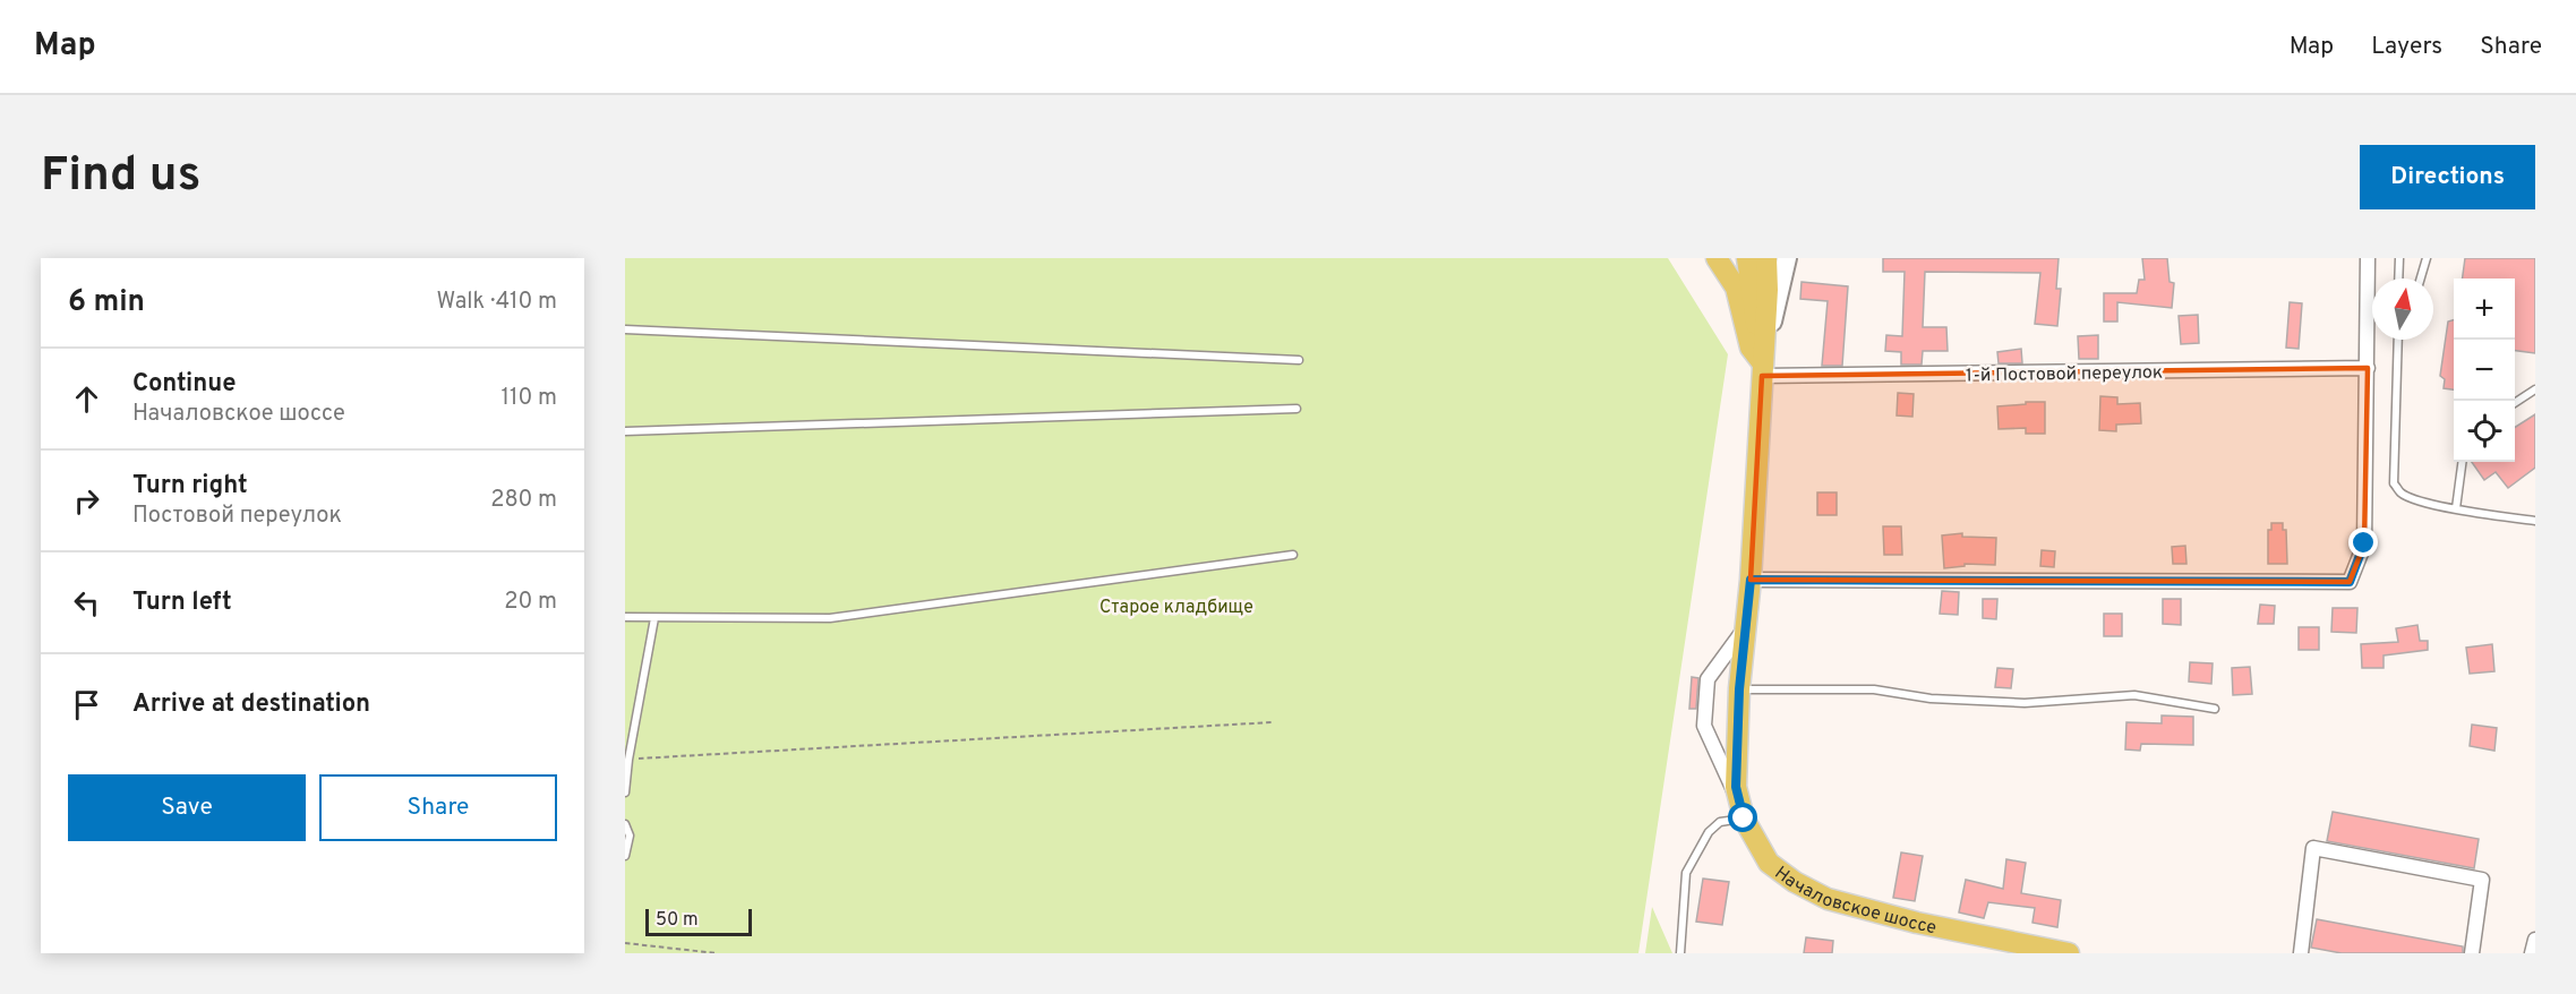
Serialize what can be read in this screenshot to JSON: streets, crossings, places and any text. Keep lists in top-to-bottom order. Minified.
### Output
{"streets":{"main road":["Началовское шоссе"],"street":["1-й Постовой переулок"]},"crossings":[["1-й Постовой переулок","Началовское шоссе"]],"parks":["Старое кладбище"],"scale_bar":"50 m","north":"top","page":{"header":"Map","nav":["Map","Layers","Share"],"buttons":["Directions",["Save","Share"]],"title":"Find us","heading":["6 min","Walk · 410 m"],"map_buttons":["+","−"],"list":[["Continue","Началовское шоссе","110 m"],["Turn right","Постовой переулок","280 m"],["Turn left","20 m"],"Arrive at destination"],"scale":"50 m"}}
